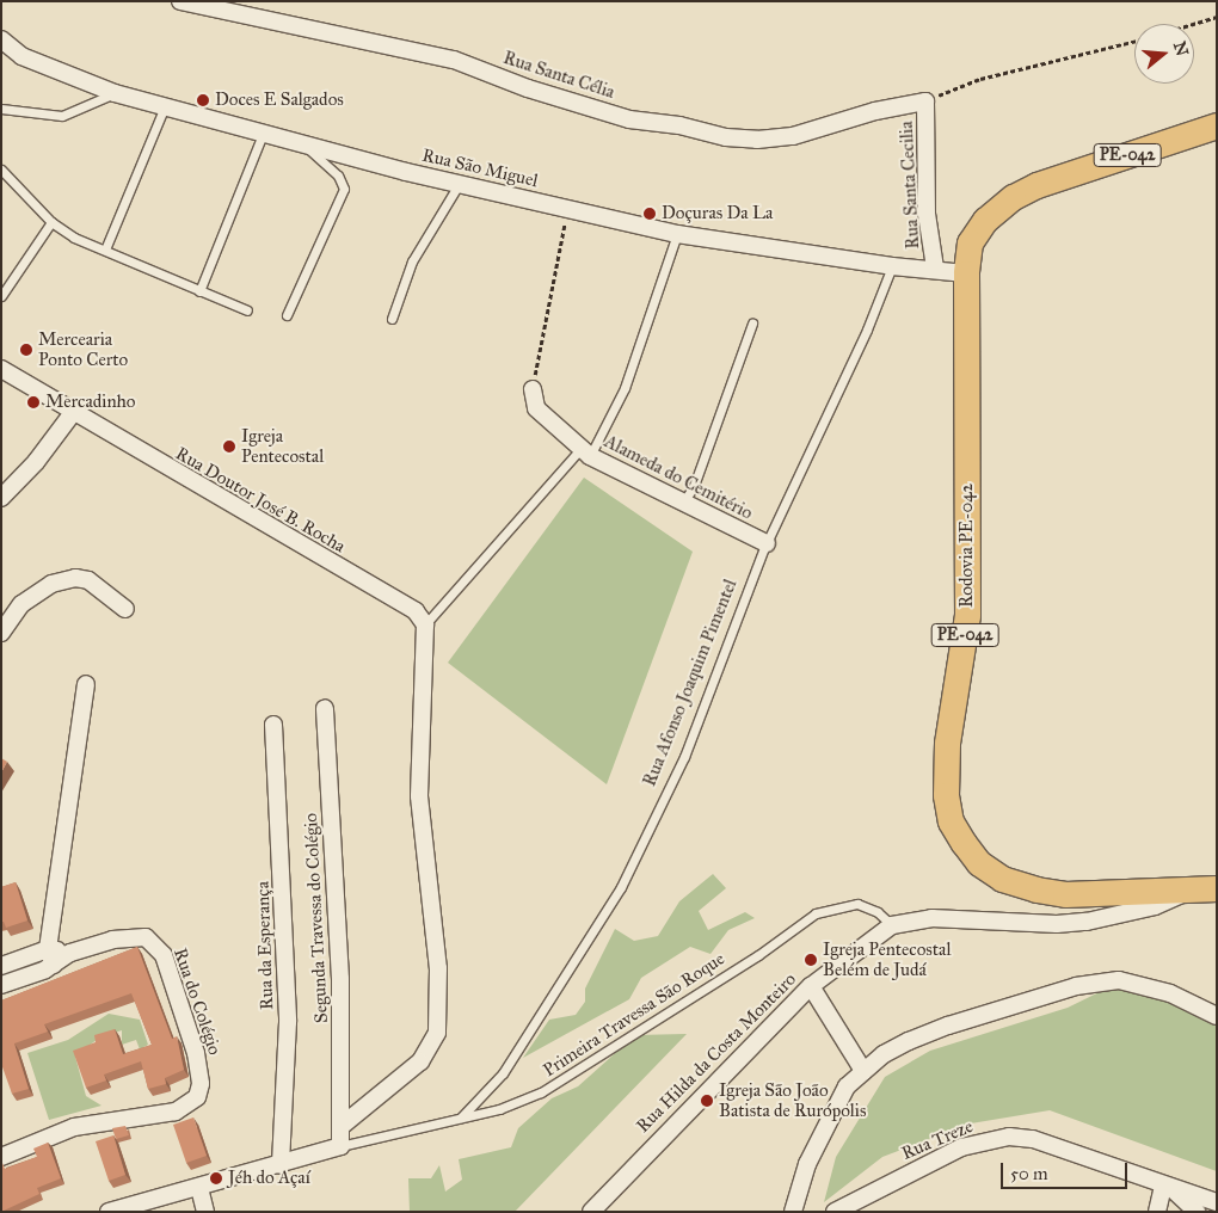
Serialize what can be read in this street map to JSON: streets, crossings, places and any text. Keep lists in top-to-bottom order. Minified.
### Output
{"streets":{"main road":["PE-042","Rodovia PE-042"],"street":["Rua Santa Célia","Rua São Miguel","Rua Santa Cecilia","Alameda do Cemitério","Rua Doutor José B. Rocha","Segunda Travessa do Colégio","Rua da Esperança","Rua do Colégio","Rua Hilda da Costa Monteiro","Rua Treze"],"lane":["Rua Afonso Joaquim Pimentel","Primeira Travessa São Roque"]},"crossings":[["Rua Santa Célia","Rua Santa Cecilia"],["Rua São Miguel","Rua Santa Cecilia"],["Rua São Miguel","Rodovia PE-042"],["Rua São Miguel","Rua Afonso Joaquim Pimentel"],["Alameda do Cemitério","Rua Afonso Joaquim Pimentel"],["Rodovia PE-042","Rua Hilda da Costa Monteiro"],["Rua Afonso Joaquim Pimentel","Primeira Travessa São Roque"],["Primeira Travessa São Roque","Rua Hilda da Costa Monteiro"]],"places":["Doces E Salgados","Doçuras Da La","Mercearia Ponto Certo","Mercadinho","Igreja Pentecostal","Igreja Pentecostal Belém de Judá","Igreja São João Batista de Rurópolis","Jéh do Açaí"],"scale_bar":"50 m","north":"right"}
